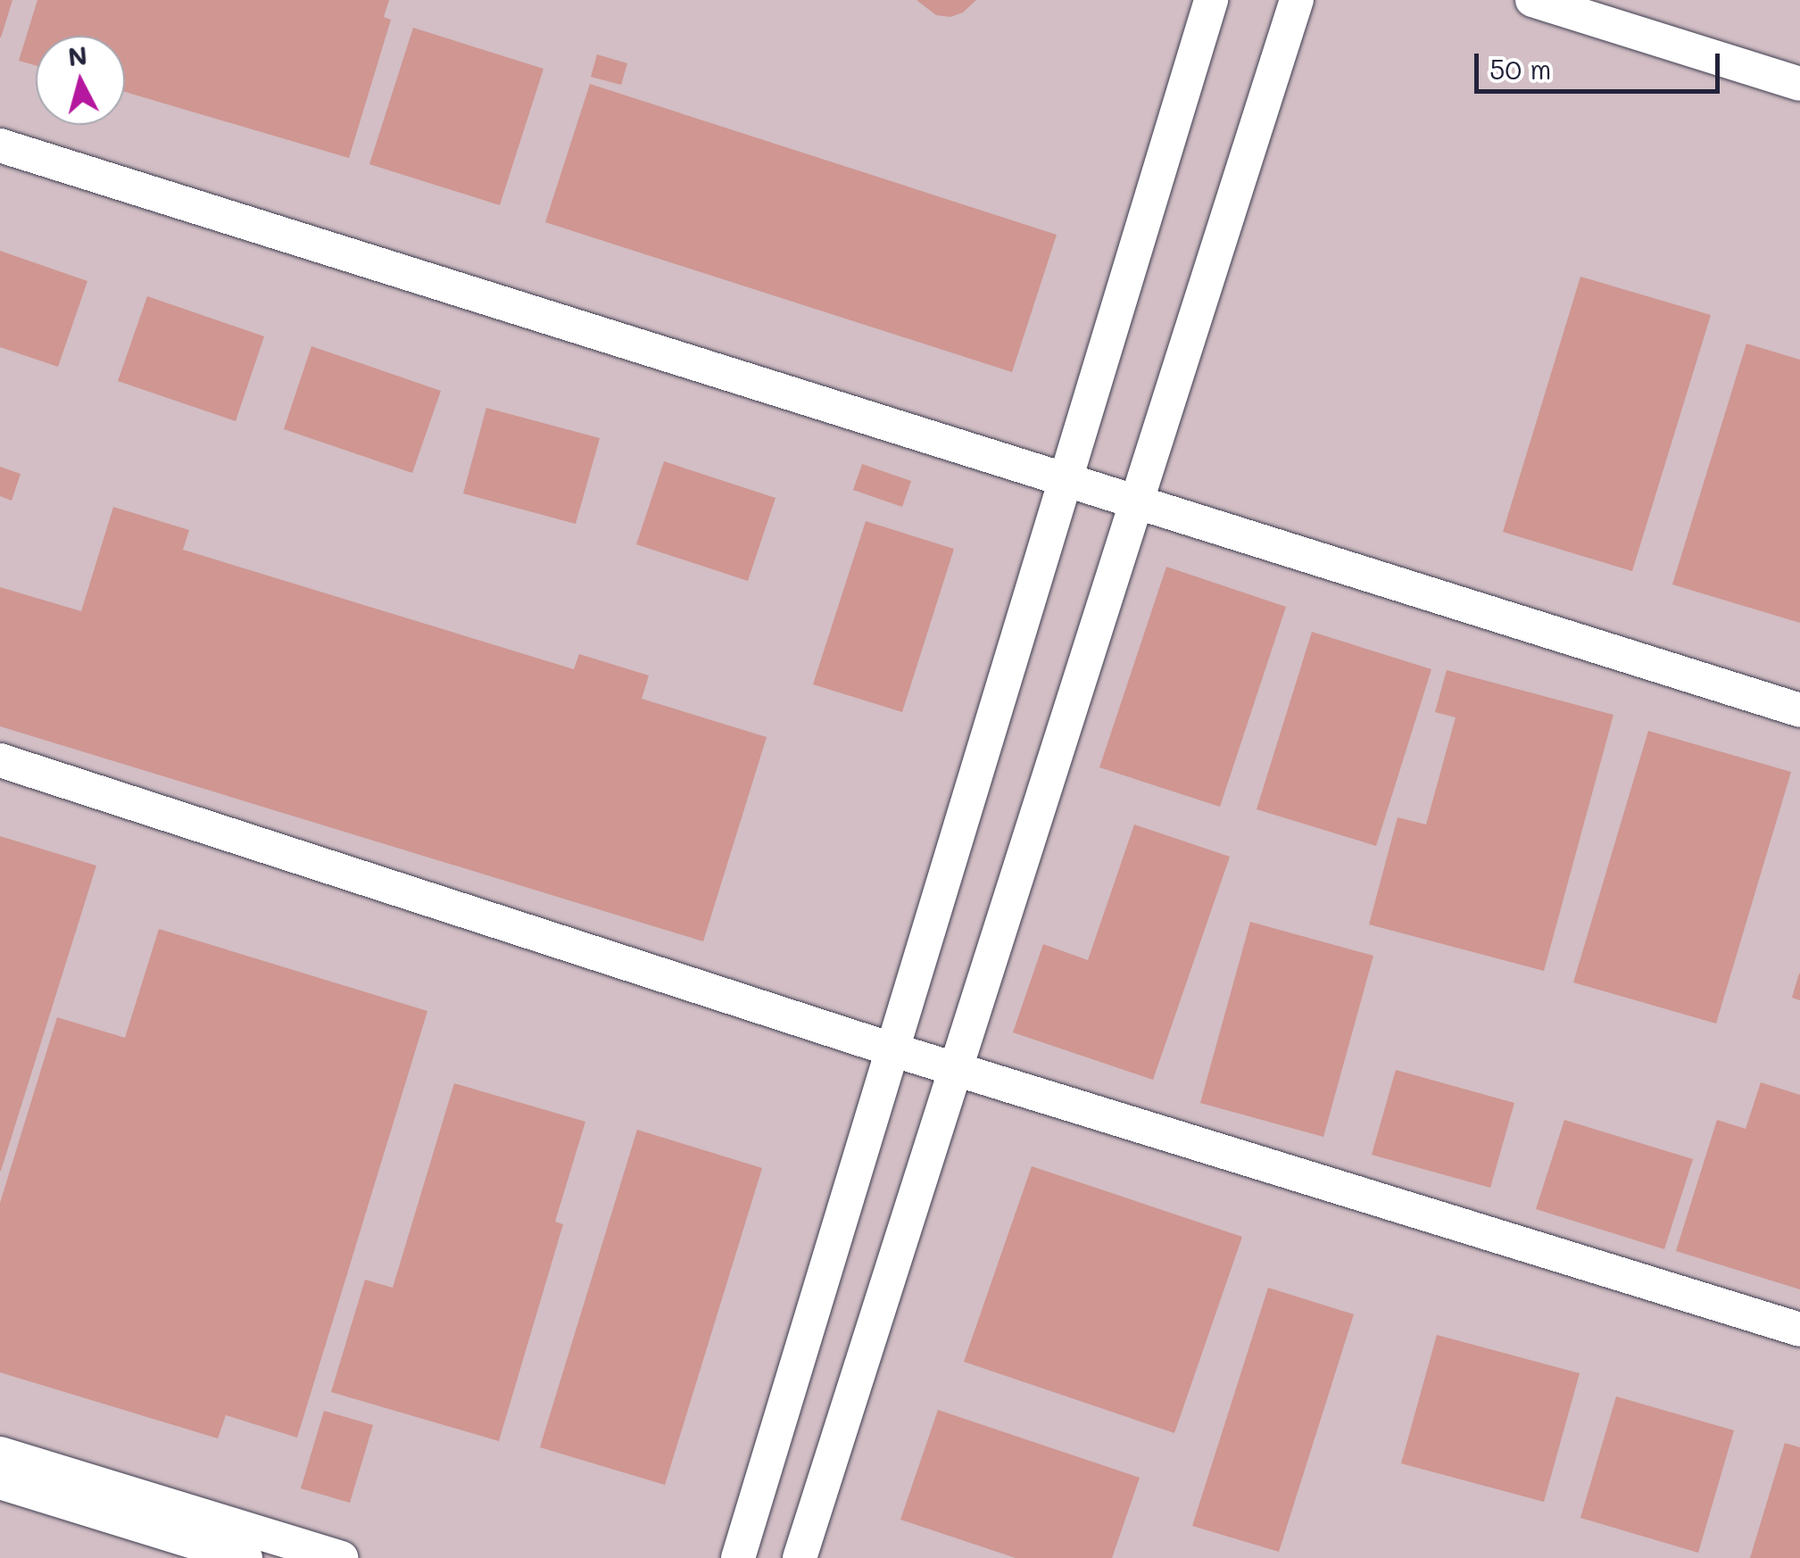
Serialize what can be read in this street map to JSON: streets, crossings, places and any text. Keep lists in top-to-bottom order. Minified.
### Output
{"scale_bar":"50 m","north":"top"}
